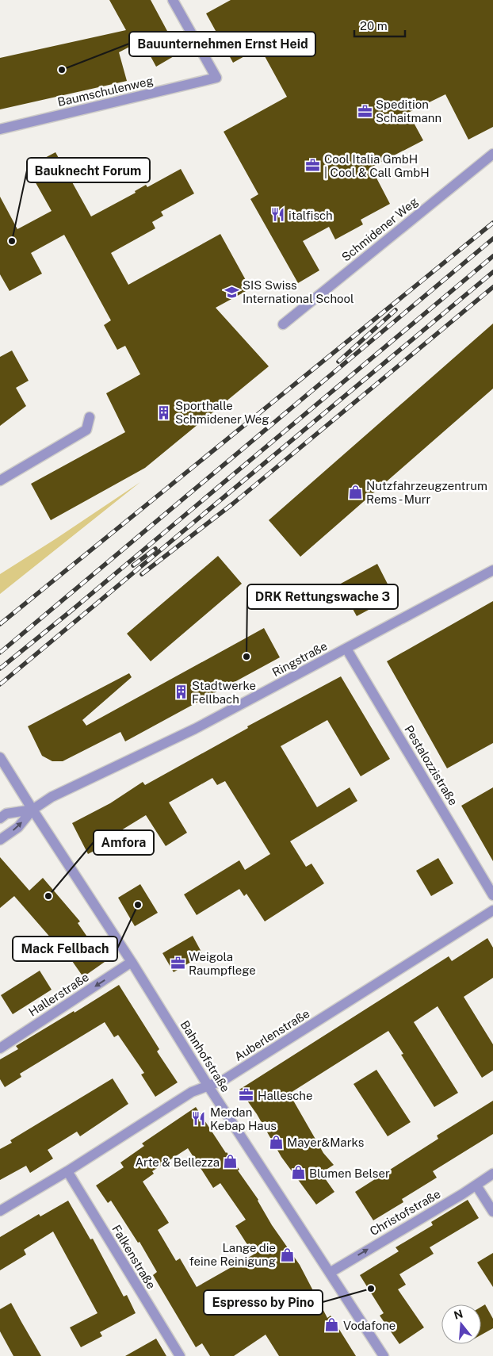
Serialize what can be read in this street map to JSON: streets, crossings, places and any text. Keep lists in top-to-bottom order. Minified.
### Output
{"streets":{"street":["Baumschulenweg","Schmidener Weg","Ringstraße","Pestalozzistraße","Hallerstraße","Auberlenstraße","Bahnhofstraße","Christofstraße","Falkenstraße"]},"crossings":[["Ringstraße","Pestalozzistraße"],["Ringstraße","Bahnhofstraße"],["Hallerstraße","Bahnhofstraße"],["Auberlenstraße","Bahnhofstraße"],["Auberlenstraße","Falkenstraße"],["Bahnhofstraße","Christofstraße"]],"one_way":["Hallerstraße","Christofstraße"],"places":{"other":["Bauunternehmen Ernst Heid","Bauknecht Forum","DRK Rettungswache 3","Amfora","Mack Fellbach","Espresso by Pino"],"office":["Spedition Schaitmann","Cool Italia GmbH | Cool & Call GmbH","Weigola Raumpflege","Hallesche"],"restaurant":["italfisch","Merdan Kebap Haus"],"school or university":["SIS Swiss International School"],"building":["Sporthalle Schmidener Weg","Stadtwerke Fellbach"],"shop":["Nutzfahrzeugzentrum Rems - Murr","Mayer&Marks","Arte & Bellezza","Blumen Belser","Lange die feine Reinigung","Vodafone"]},"scale_bar":"20 m","north":"top"}
